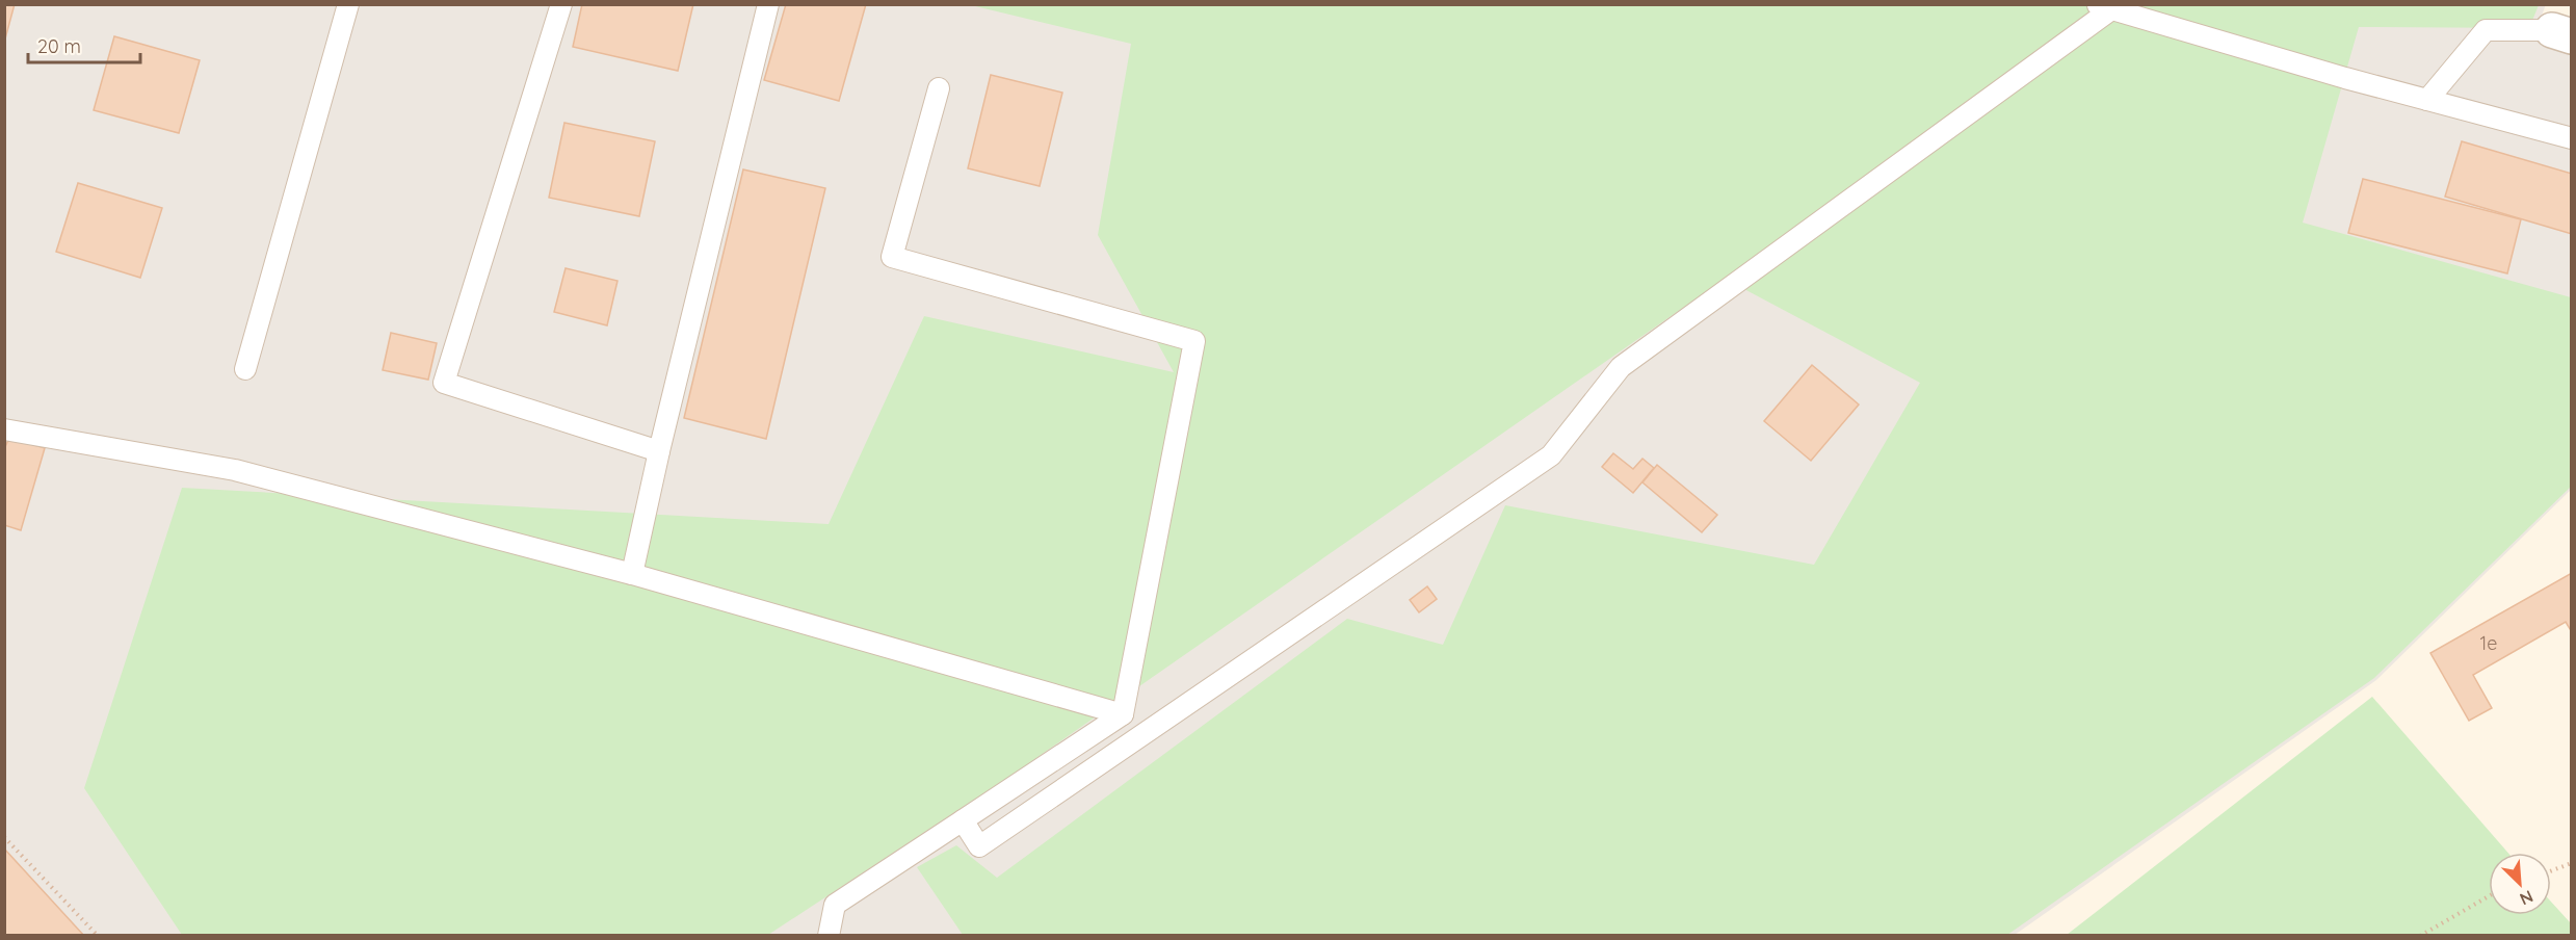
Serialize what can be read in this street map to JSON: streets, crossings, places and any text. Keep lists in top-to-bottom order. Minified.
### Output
{"house_numbers":["1e"],"scale_bar":"20 m","north":"bottom right"}
